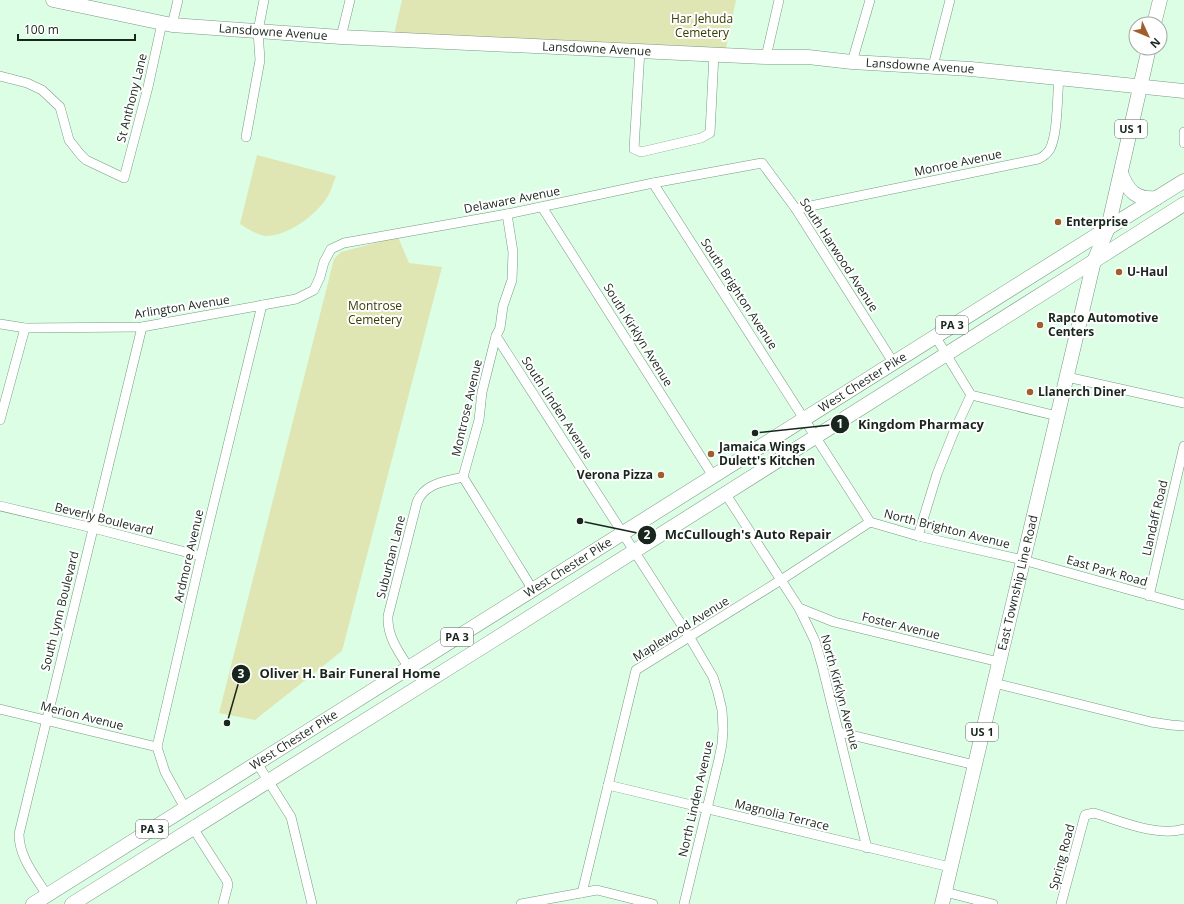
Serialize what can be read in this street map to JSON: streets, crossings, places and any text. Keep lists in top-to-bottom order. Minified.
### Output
{"streets":{"main road":["Lansdowne Avenue","US 1","PA 3","West Chester Pike","East Township Line Road"],"street":["St Anthony Lane","Monroe Avenue","Delaware Avenue","South Harwood Avenue","South Brighton Avenue","Arlington Avenue","South Kirklyn Avenue","Montrose Avenue","South Linden Avenue","Llandaff Road","Beverly Boulevard","North Brighton Avenue","Ardmore Avenue","Suburban Lane","East Park Road","South Lynn Boulevard","Foster Avenue","Maplewood Avenue","North Kirklyn Avenue","Merion Avenue","North Linden Avenue","Magnolia Terrace","Spring Road"]},"crossings":[["Lansdowne Avenue","St Anthony Lane"],["Lansdowne Avenue","US 1"],["Lansdowne Avenue","Monroe Avenue"],["US 1","West Chester Pike"],["US 1","East Township Line Road"],["Monroe Avenue","South Harwood Avenue"],["Delaware Avenue","South Harwood Avenue"],["Delaware Avenue","South Brighton Avenue"],["Delaware Avenue","Arlington Avenue"],["Delaware Avenue","South Kirklyn Avenue"],["Delaware Avenue","Montrose Avenue"],["South Harwood Avenue","West Chester Pike"],["South Brighton Avenue","West Chester Pike"],["South Brighton Avenue","North Brighton Avenue"],["Arlington Avenue","Ardmore Avenue"],["Arlington Avenue","South Lynn Boulevard"],["South Kirklyn Avenue","West Chester Pike"],["West Chester Pike","South Linden Avenue"],["West Chester Pike","North Brighton Avenue"],["West Chester Pike","Suburban Lane"],["West Chester Pike","East Township Line Road"],["West Chester Pike","South Lynn Boulevard"],["West Chester Pike","North Kirklyn Avenue"],["West Chester Pike","North Linden Avenue"],["Montrose Avenue","South Linden Avenue"],["Montrose Avenue","Suburban Lane"],["South Linden Avenue","North Linden Avenue"],["Llandaff Road","East Park Road"],["Beverly Boulevard","Ardmore Avenue"],["Beverly Boulevard","South Lynn Boulevard"],["North Brighton Avenue","East Park Road"],["North Brighton Avenue","East Township Line Road"],["North Brighton Avenue","Maplewood Avenue"],["Ardmore Avenue","Merion Avenue"],["East Park Road","East Township Line Road"],["East Township Line Road","Foster Avenue"],["East Township Line Road","Magnolia Terrace"],["South Lynn Boulevard","Merion Avenue"],["Foster Avenue","North Kirklyn Avenue"],["Maplewood Avenue","North Kirklyn Avenue"],["Maplewood Avenue","North Linden Avenue"],["Maplewood Avenue","Magnolia Terrace"],["North Kirklyn Avenue","Magnolia Terrace"],["North Linden Avenue","Magnolia Terrace"]],"parks":["Har Jehuda Cemetery","Montrose Cemetery"],"places":["Enterprise","U-Haul","Rapco Automotive Centers","Llanerch Diner","Kingdom Pharmacy","Jamaica Wings Dulett's Kitchen","Verona Pizza","McCullough's Auto Repair","Oliver H. Bair Funeral Home"],"scale_bar":"100 m","north":"bottom right"}
